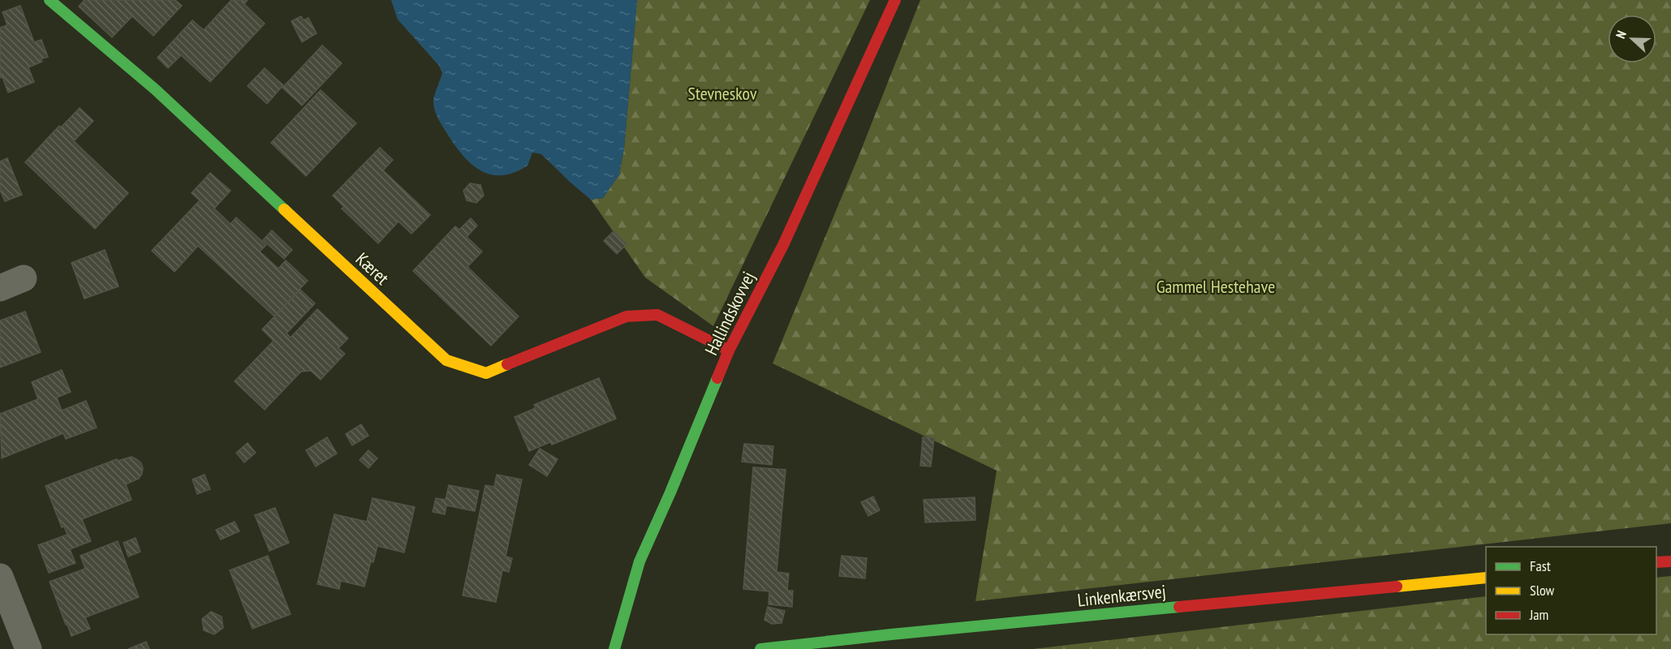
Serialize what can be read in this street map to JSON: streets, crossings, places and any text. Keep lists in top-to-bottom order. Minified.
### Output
{"streets":{"street":["Kæret","Hallindskovvej","Linkenkærsvej"]},"crossings":[["Kæret","Hallindskovvej"]],"parks":["Stevneskov","Gammel Hestehave"],"legend":["Fast","Slow","Jam"],"north":"left"}
